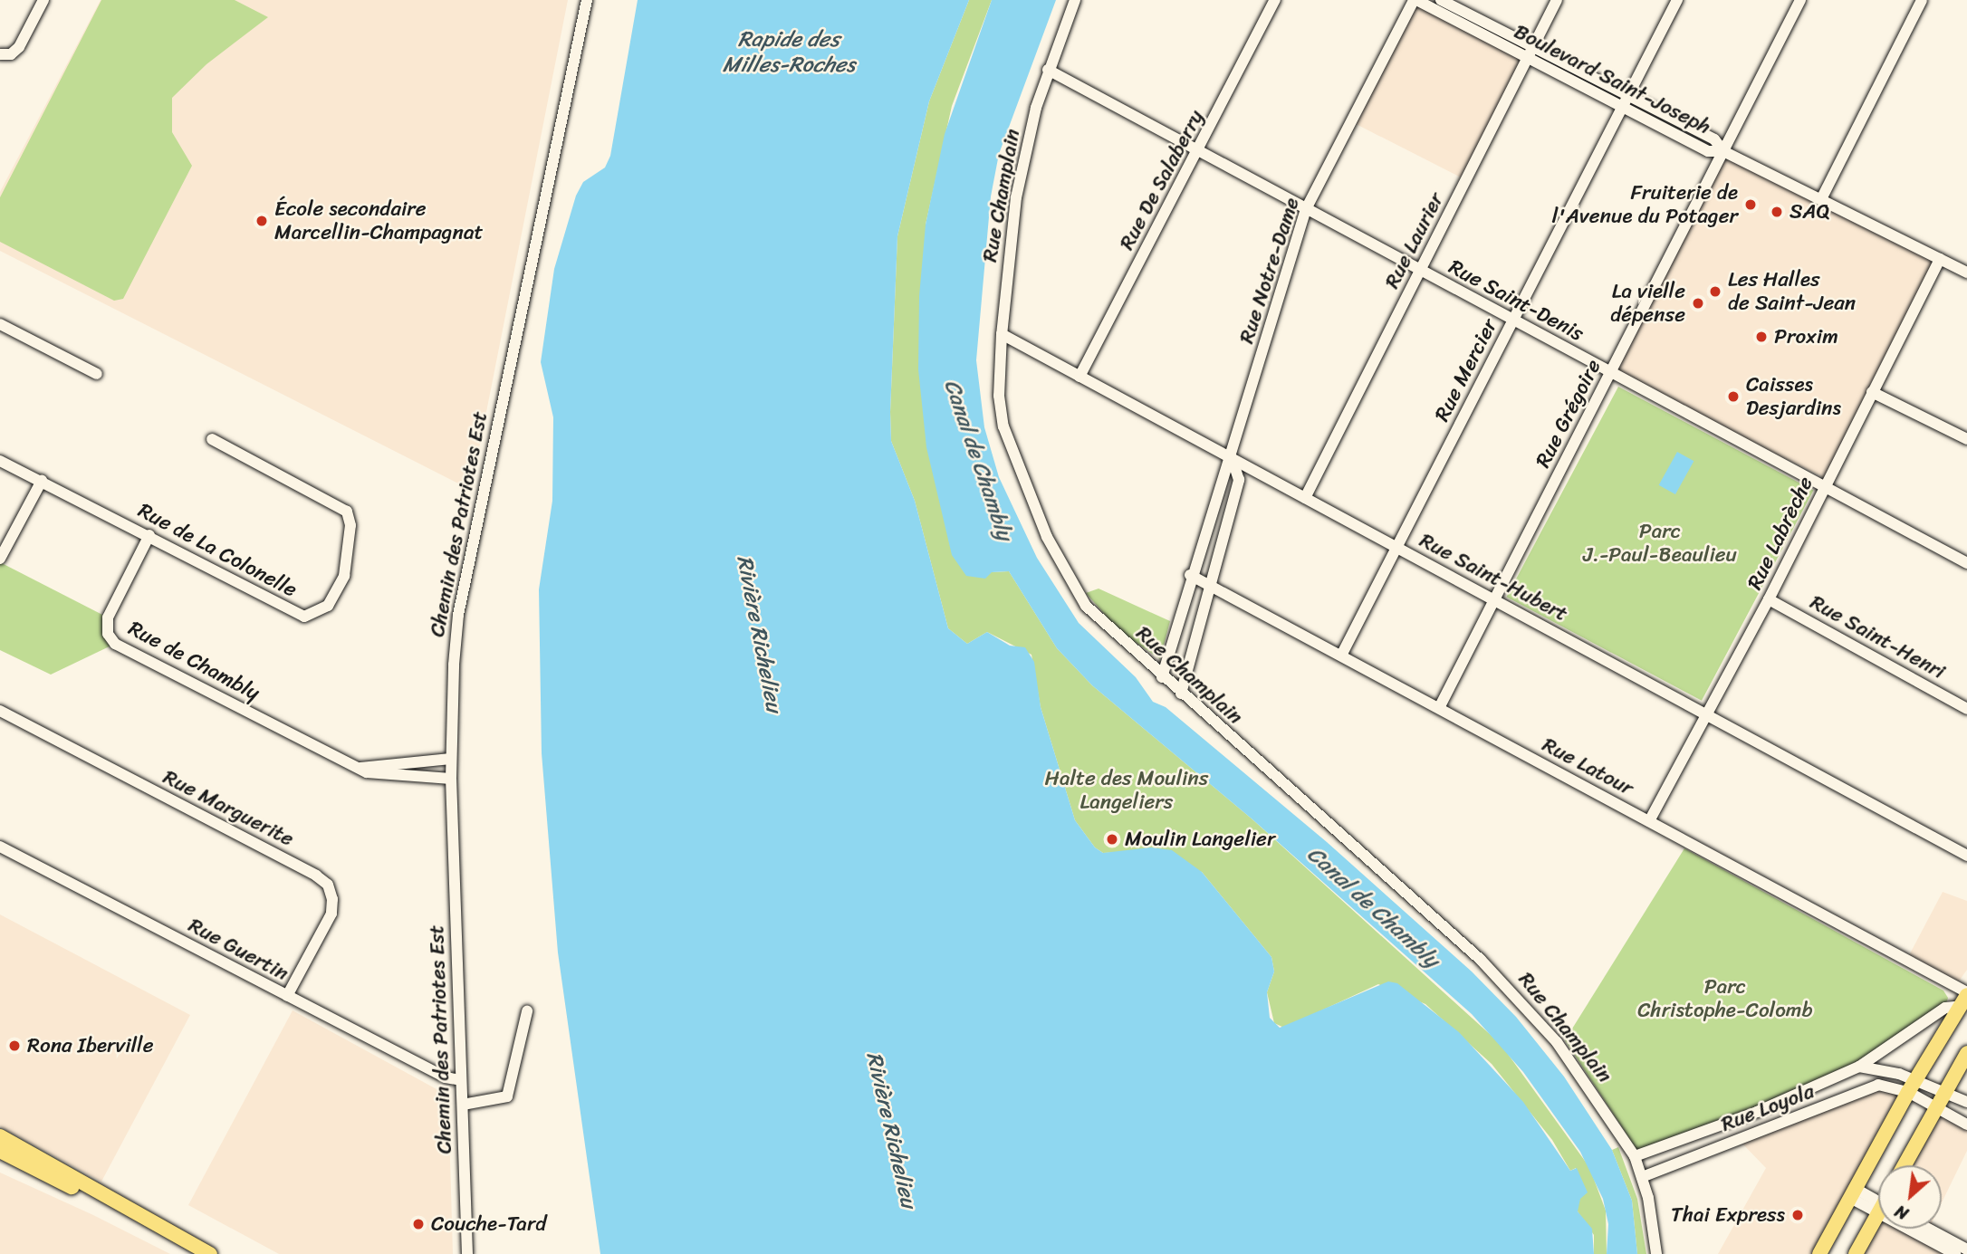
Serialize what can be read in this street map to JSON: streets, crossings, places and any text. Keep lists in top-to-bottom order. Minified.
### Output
{"streets":{"street":["Boulevard Saint-Joseph","Rue De Salaberry","Rue Champlain","Rue Laurier","Rue Notre-Dame","Rue Saint-Denis","Rue Mercier","Rue Grégoire","Chemin des Patriotes Est","Rue Labrèche","Rue de La Colonelle","Rue Saint-Hubert","Rue Saint-Henri","Rue de Chambly","Rue Latour","Rue Marguerite","Rue Guertin","Rue Loyola"]},"crossings":[["Boulevard Saint-Joseph","Rue Laurier"],["Boulevard Saint-Joseph","Rue Notre-Dame"],["Boulevard Saint-Joseph","Rue Mercier"],["Boulevard Saint-Joseph","Rue Grégoire"],["Boulevard Saint-Joseph","Rue Labrèche"],["Rue De Salaberry","Rue Saint-Denis"],["Rue De Salaberry","Rue Saint-Hubert"],["Rue Champlain","Rue Notre-Dame"],["Rue Champlain","Rue Saint-Denis"],["Rue Champlain","Rue Saint-Hubert"],["Rue Champlain","Rue Loyola"],["Rue Laurier","Rue Saint-Denis"],["Rue Laurier","Rue Saint-Hubert"],["Rue Notre-Dame","Rue Saint-Denis"],["Rue Notre-Dame","Rue Saint-Hubert"],["Rue Notre-Dame","Rue Latour"],["Rue Saint-Denis","Rue Mercier"],["Rue Saint-Denis","Rue Grégoire"],["Rue Saint-Denis","Rue Labrèche"],["Rue Mercier","Rue Saint-Hubert"],["Rue Mercier","Rue Latour"],["Rue Grégoire","Rue Saint-Hubert"],["Rue Grégoire","Rue Latour"],["Chemin des Patriotes Est","Rue de Chambly"],["Chemin des Patriotes Est","Rue Guertin"],["Rue Labrèche","Rue Saint-Hubert"],["Rue Labrèche","Rue Saint-Henri"],["Rue Labrèche","Rue Latour"],["Rue de La Colonelle","Rue de Chambly"],["Rue Latour","Rue Loyola"],["Rue Marguerite","Rue Guertin"]],"water":["Rapide des Milles-Roches","Canal de Chambly","Rivière Richelieu"],"parks":["Parc J.-Paul-Beaulieu","Halte des Moulins Langeliers","Parc Christophe-Colomb"],"places":["Fruiterie de l'Avenue du Potager","SAQ","École secondaire Marcellin-Champagnat","Les Halles de Saint-Jean","La vielle dépense","Proxim","Caisses Desjardins","Moulin Langelier","Rona Iberville","Thai Express","Couche-Tard"],"north":"bottom left"}
